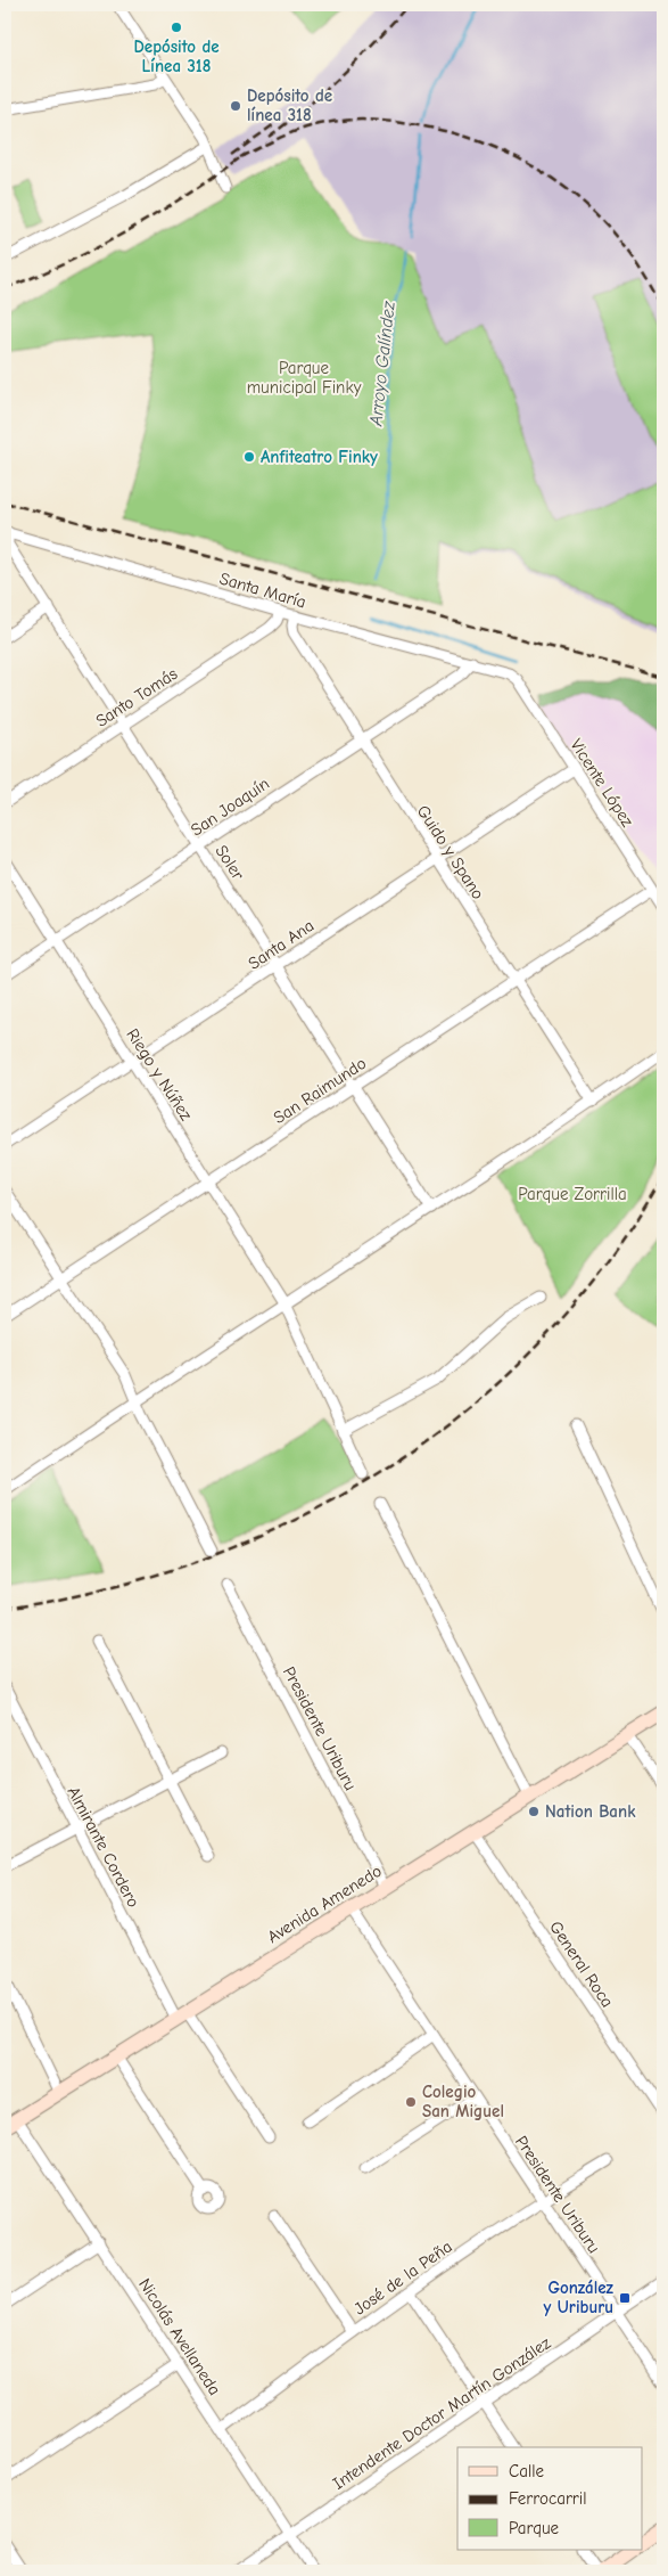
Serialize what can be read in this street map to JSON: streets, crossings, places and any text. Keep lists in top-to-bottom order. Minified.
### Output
{"streets":{"street":["Santa María","Santo Tomás","Vicente López","San Joaquín","Guido y Spano","Soler","Santa Ana","Riego y Núñez","San Raimundo","Presidente Uriburu","Almirante Cordero","Avenida Amenedo","General Roca","José de la Peña","Nicolás Avellaneda","Intendente Doctor Martín González"]},"crossings":[["Santa María","Santo Tomás"],["Santa María","Vicente López"],["Santa María","San Joaquín"],["Santa María","Guido y Spano"],["Santa María","Soler"],["Santo Tomás","Soler"],["Vicente López","Santa Ana"],["Vicente López","San Raimundo"],["San Joaquín","Guido y Spano"],["San Joaquín","Soler"],["San Joaquín","Riego y Núñez"],["Guido y Spano","Santa Ana"],["Guido y Spano","San Raimundo"],["Soler","Santa Ana"],["Soler","San Raimundo"],["Santa Ana","Riego y Núñez"],["Riego y Núñez","San Raimundo"],["Presidente Uriburu","Avenida Amenedo"],["Presidente Uriburu","José de la Peña"],["Presidente Uriburu","Intendente Doctor Martín González"],["Almirante Cordero","Avenida Amenedo"],["Avenida Amenedo","General Roca"],["Avenida Amenedo","Nicolás Avellaneda"],["José de la Peña","Nicolás Avellaneda"],["Nicolás Avellaneda","Intendente Doctor Martín González"]],"water":["Arroyo Galíndez"],"parks":["Parque municipal Finky","Parque Zorrilla"],"places":{"other":["Depósito de Línea 318","Depósito de línea 318","Anfiteatro Finky","Nation Bank","Colegio San Miguel"],"transit":["González y Uriburu"]},"legend":["Calle","Ferrocarril","Parque"]}
